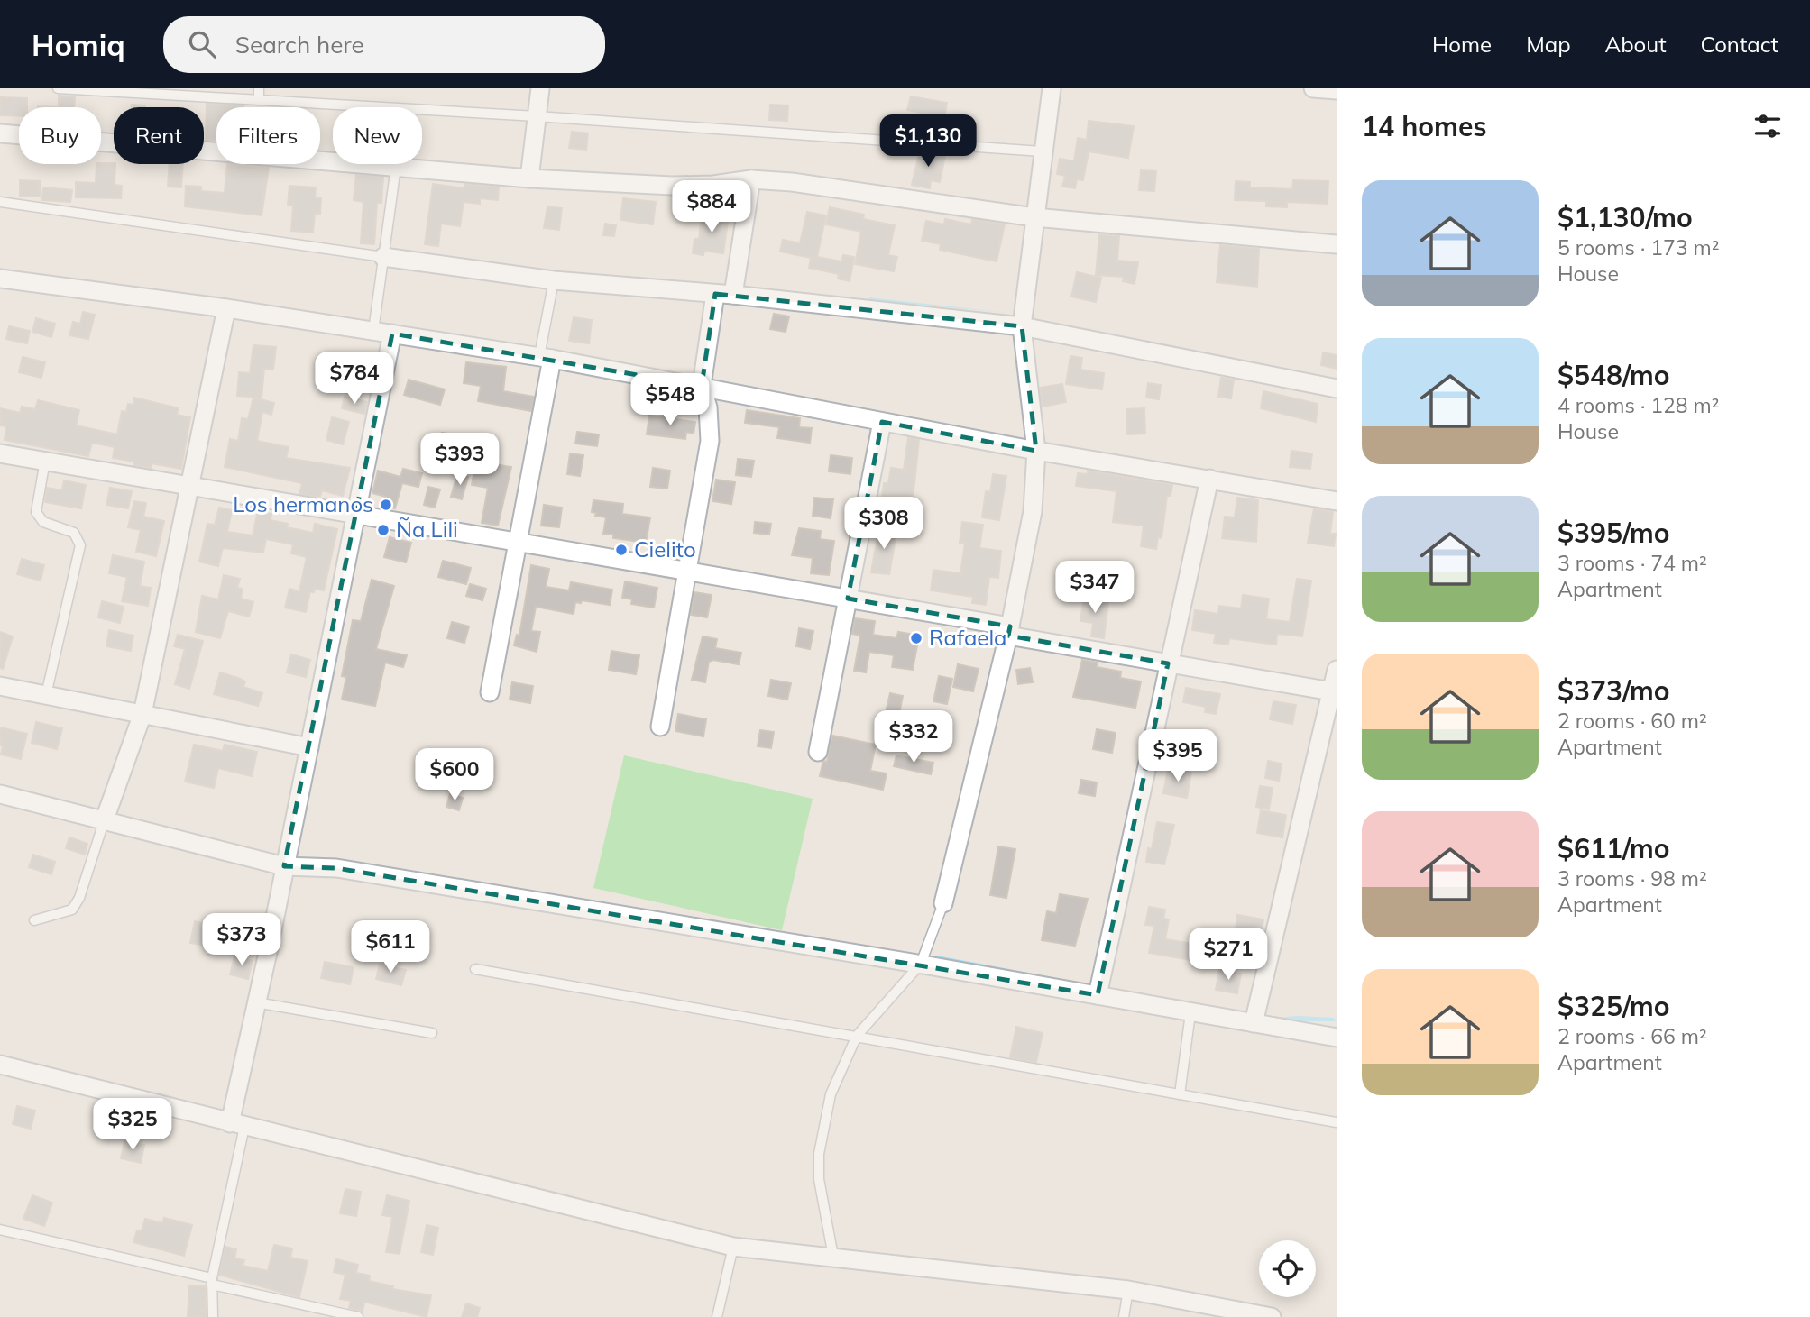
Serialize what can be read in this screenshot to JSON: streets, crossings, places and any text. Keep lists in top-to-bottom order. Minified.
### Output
{"places":["Los hermanos","Ña Lili","Cielito","Rafaela"],"page":{"header":"Homiq","search":"Search here","nav":["Home","Map","About","Contact"],"heading":"14 homes","chip":["Buy","Rent","Filters","New"],"price":["$1,130","$884","$784","$548","$393","$308","$347","$332","$395","$600","$373","$611","$271","$325"],"list":[{"name":"$1,130/mo","note":"5 rooms · 173 m² · House"},{"name":"$548/mo","note":"4 rooms · 128 m² · House"},{"name":"$395/mo","note":"3 rooms · 74 m² · Apartment"},{"name":"$373/mo","note":"2 rooms · 60 m² · Apartment"},{"name":"$611/mo","note":"3 rooms · 98 m² · Apartment"},{"name":"$325/mo","note":"2 rooms · 66 m² · Apartment"}]}}
